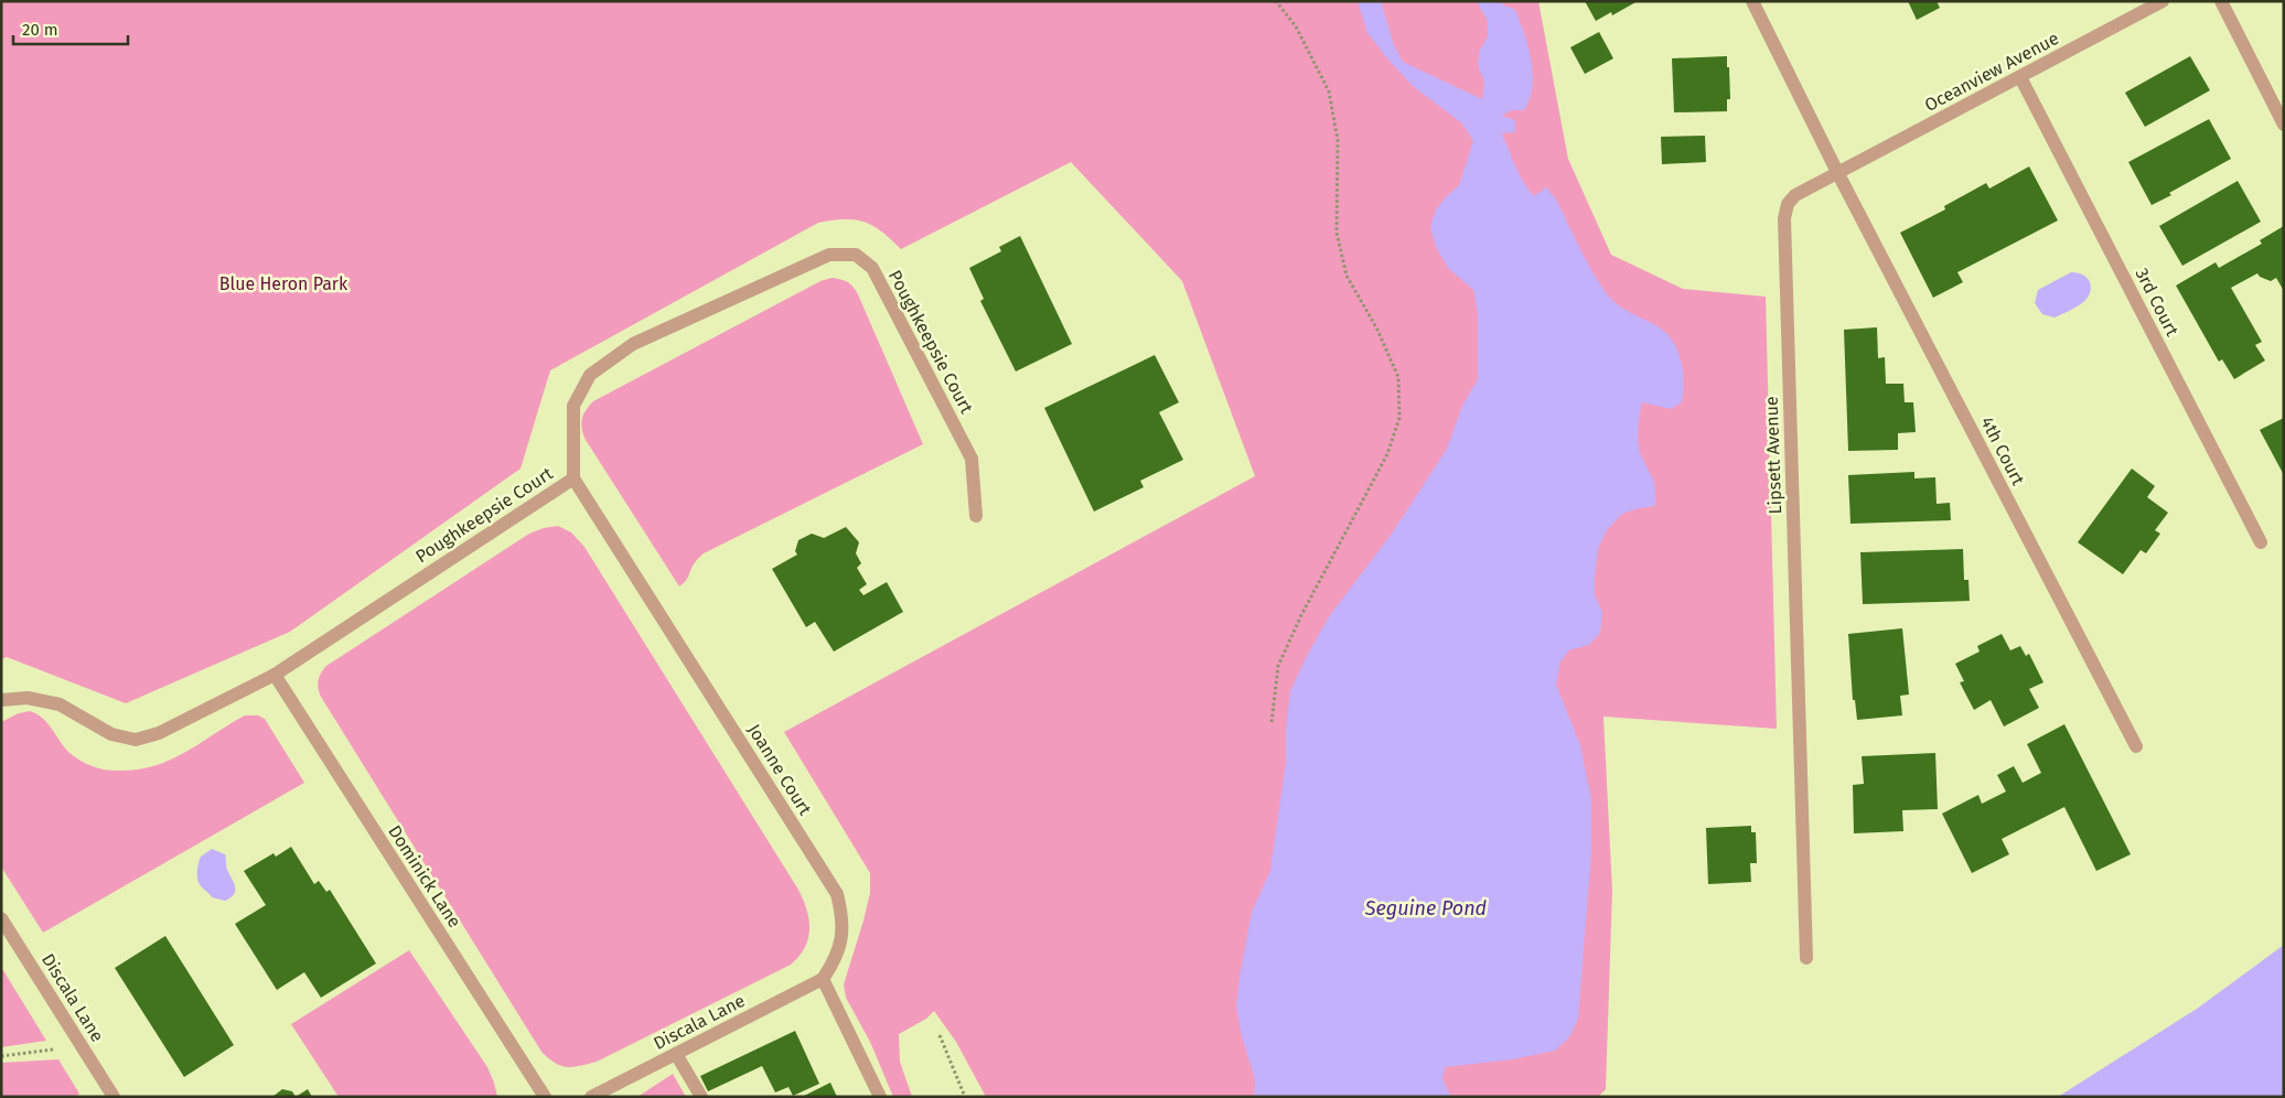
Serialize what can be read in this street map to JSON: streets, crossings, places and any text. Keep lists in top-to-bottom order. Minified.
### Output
{"streets":{"street":["Oceanview Avenue","3rd Court","Poughkeepsie Court","4th Court","Lipsett Avenue","Joanne Court","Dominick Lane","Discala Lane"]},"crossings":[["Oceanview Avenue","3rd Court"],["Oceanview Avenue","4th Court"],["Oceanview Avenue","Lipsett Avenue"],["Poughkeepsie Court","Joanne Court"],["Poughkeepsie Court","Dominick Lane"],["4th Court","Lipsett Avenue"],["Joanne Court","Discala Lane"]],"water":["Seguine Pond"],"parks":["Blue Heron Park"],"scale_bar":"20 m"}
